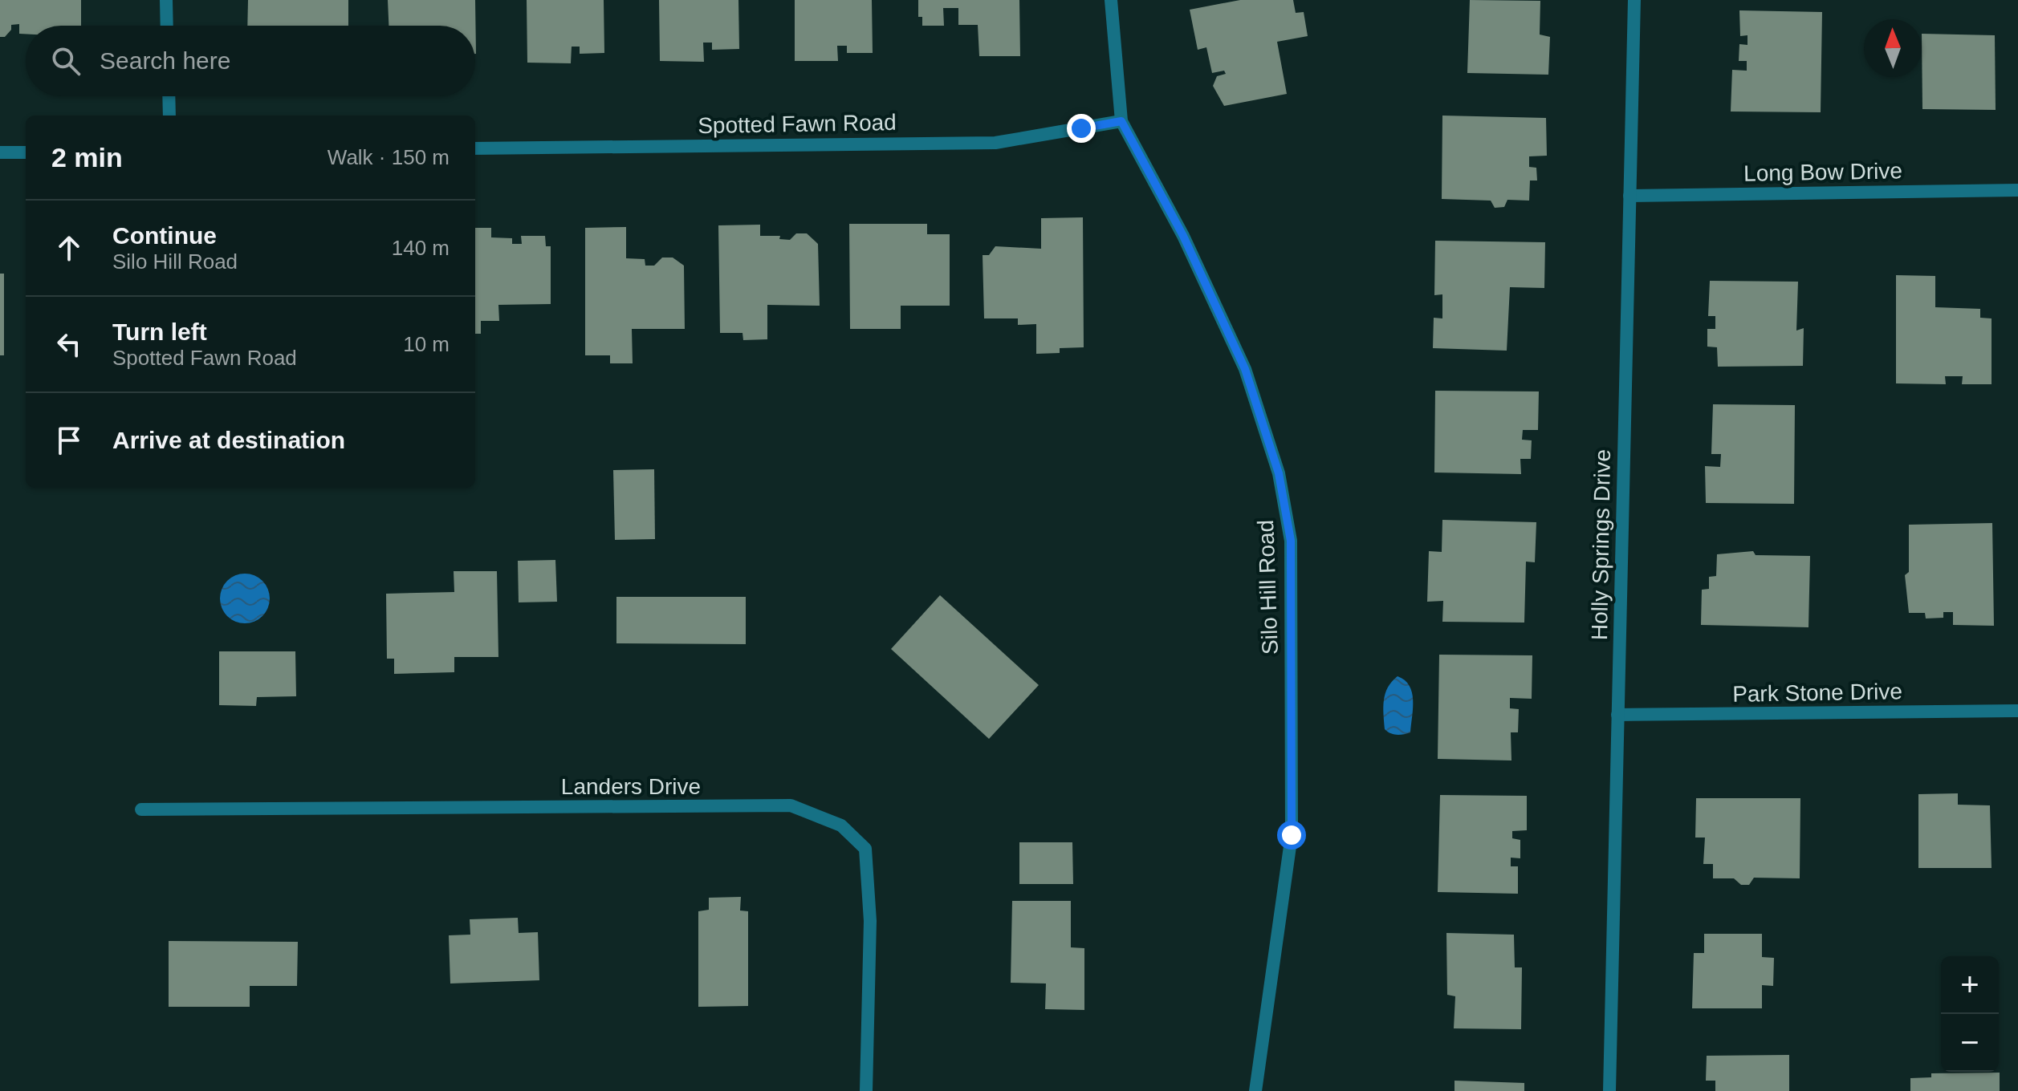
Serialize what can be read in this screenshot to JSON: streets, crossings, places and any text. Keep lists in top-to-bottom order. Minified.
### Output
{"streets":{"street":["Spotted Fawn Road","Long Bow Drive","Holly Springs Drive","Silo Hill Road","Park Stone Drive","Landers Drive"]},"crossings":[["Spotted Fawn Road","Silo Hill Road"],["Long Bow Drive","Holly Springs Drive"],["Holly Springs Drive","Park Stone Drive"]],"north":"top","page":{"search":"Search here","heading":["2 min","Walk · 150 m"],"list":[["Continue","Silo Hill Road","140 m"],["Turn left","Spotted Fawn Road","10 m"],"Arrive at destination"],"map_buttons":["+","−"]}}
